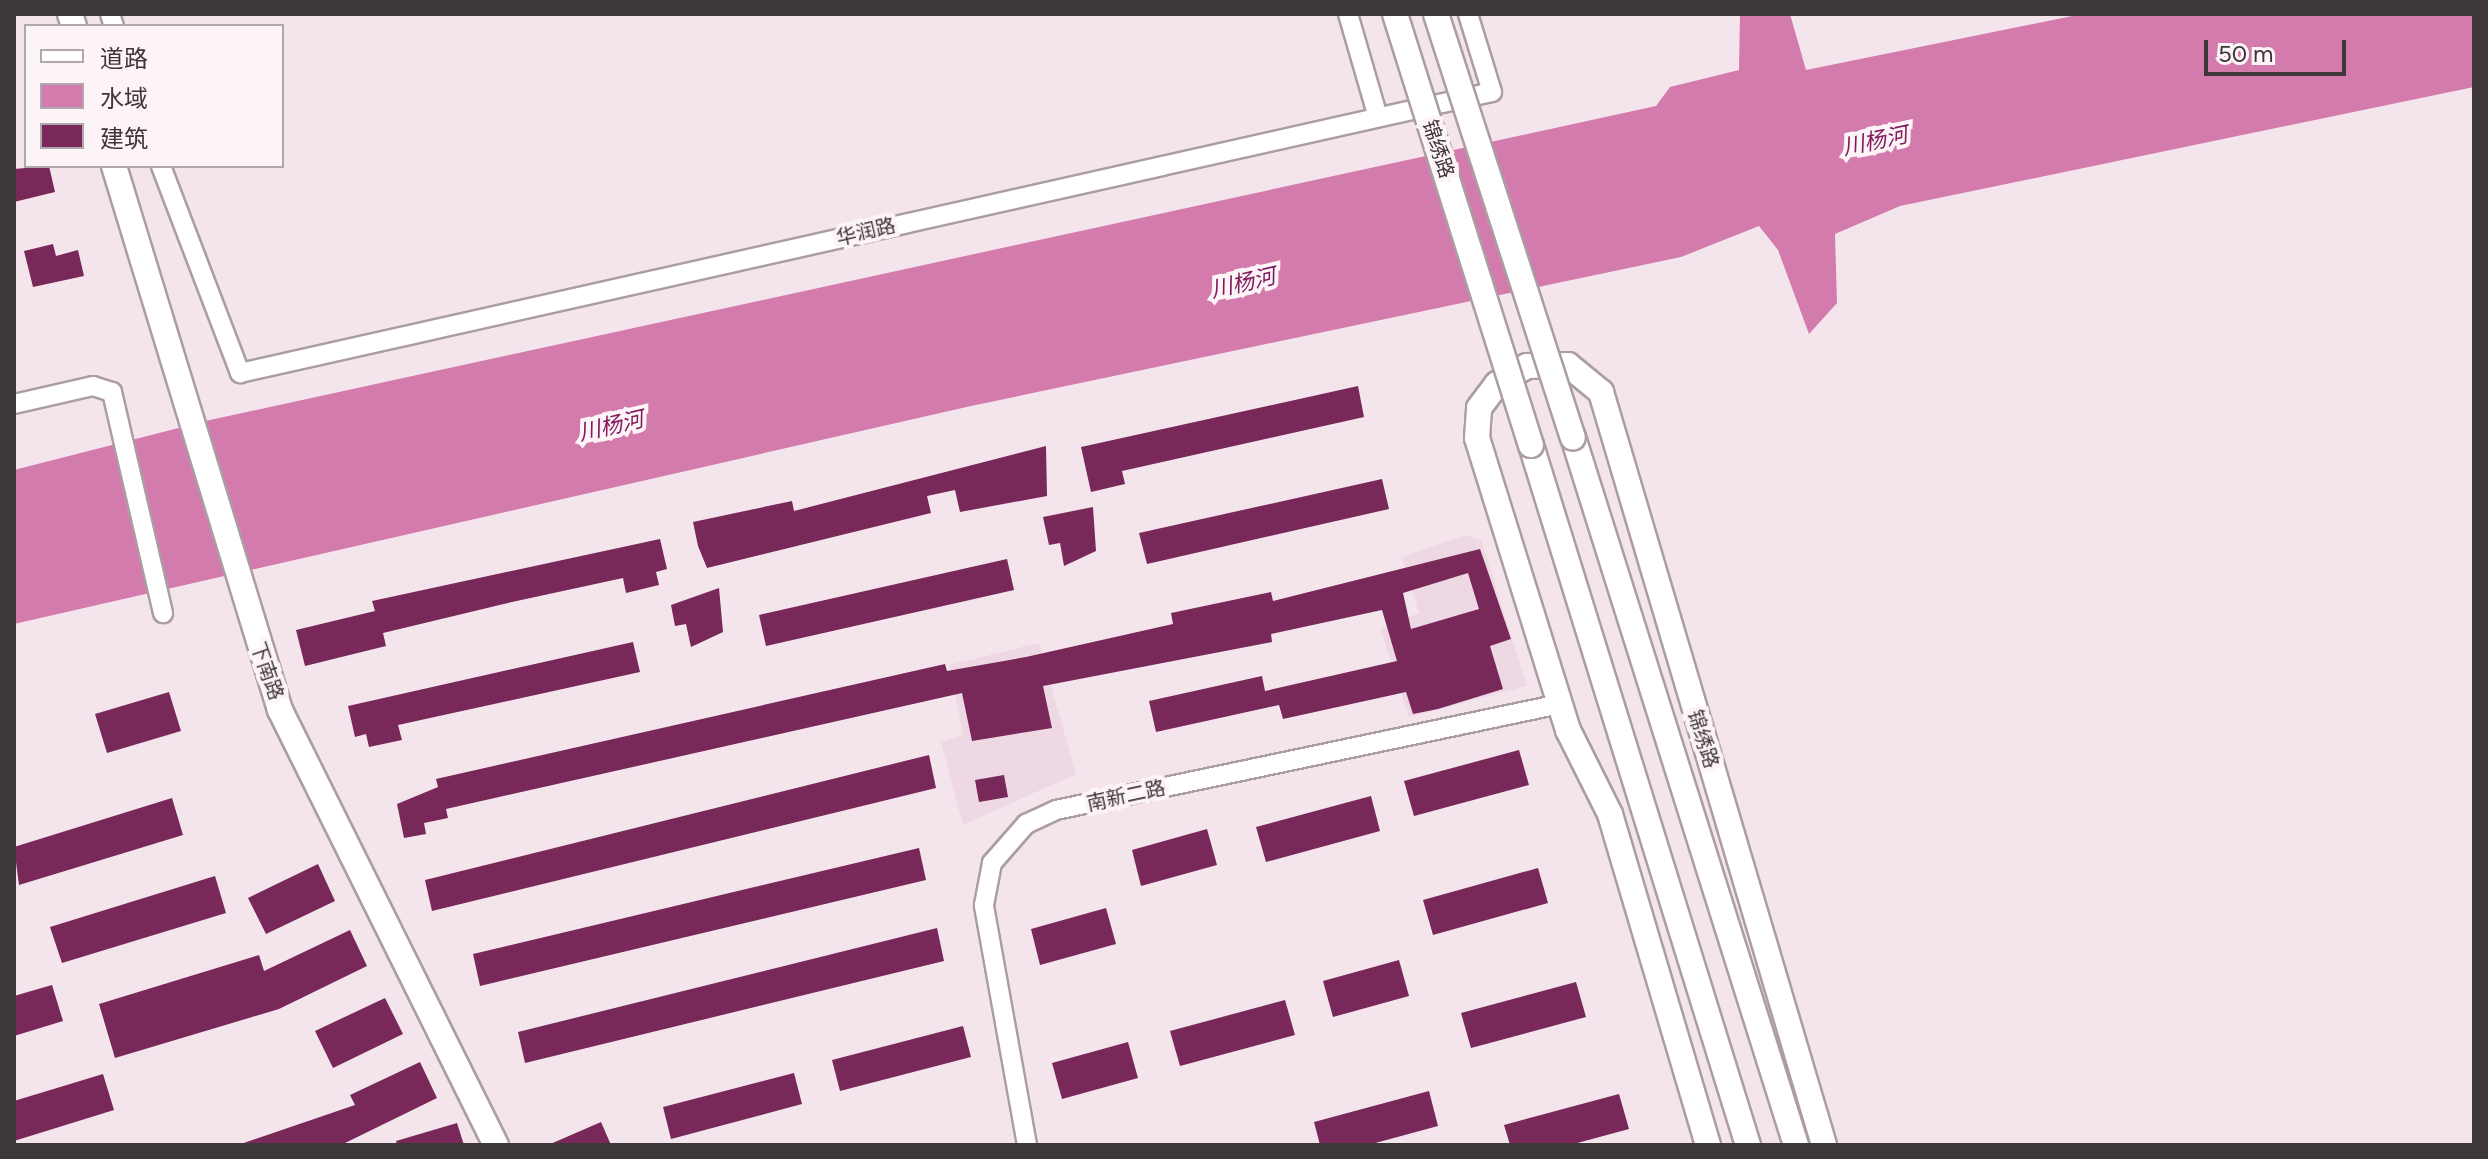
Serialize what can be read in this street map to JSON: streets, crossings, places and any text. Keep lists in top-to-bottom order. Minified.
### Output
{"streets":{"main road":["锦绣路","下南路"],"street":["华润路","南新二路"]},"crossings":[["锦绣路","南新二路"]],"water":["川杨河"],"legend":["道路","水域","建筑"],"scale_bar":"50 m"}
